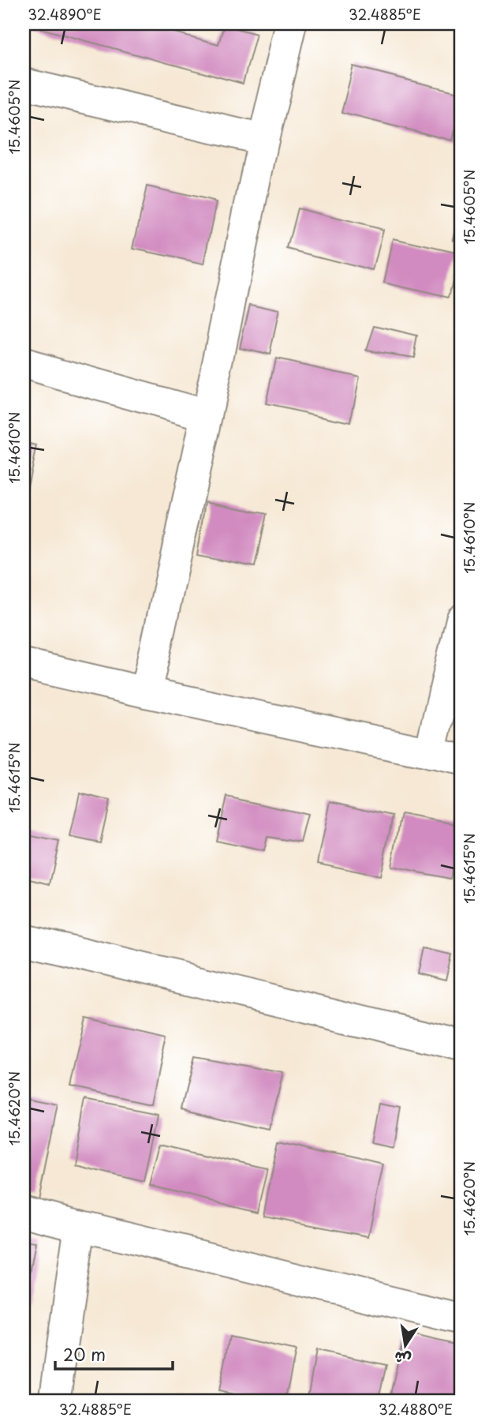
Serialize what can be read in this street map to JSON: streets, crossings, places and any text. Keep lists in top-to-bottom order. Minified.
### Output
{"scale_bar":"20 m","north":"bottom","coordinates":["32.4890°E","32.4885°E","15.4605°N","15.4610°N","15.4615°N","15.4620°N","32.4880°E"]}
